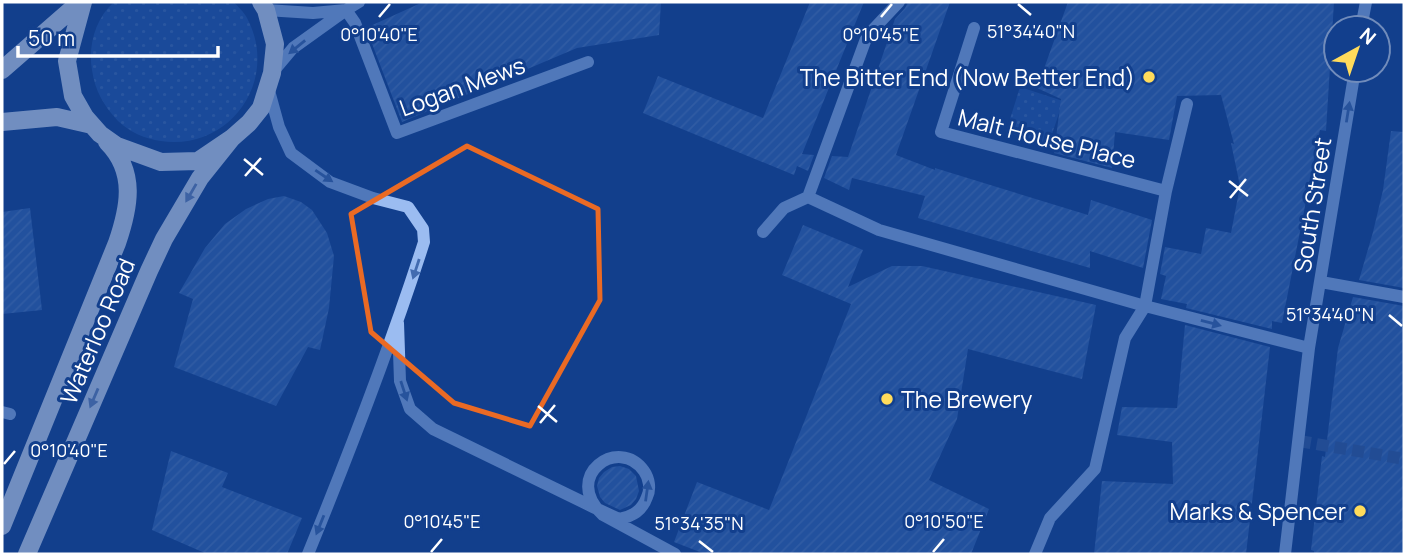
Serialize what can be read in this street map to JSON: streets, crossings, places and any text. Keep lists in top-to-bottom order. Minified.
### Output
{"streets":{"main road":["Waterloo Road"],"street":["Logan Mews","Malt House Place","South Street"]},"one_way":["South Street"],"places":["The Bitter End (Now Better End)","The Brewery","Marks & Spencer"],"scale_bar":"50 m","north":"top right","coordinates":["51°34'40\"N","0°10'40\"E","0°10'45\"E","0°10'50\"E","51°34'35\"N"]}
